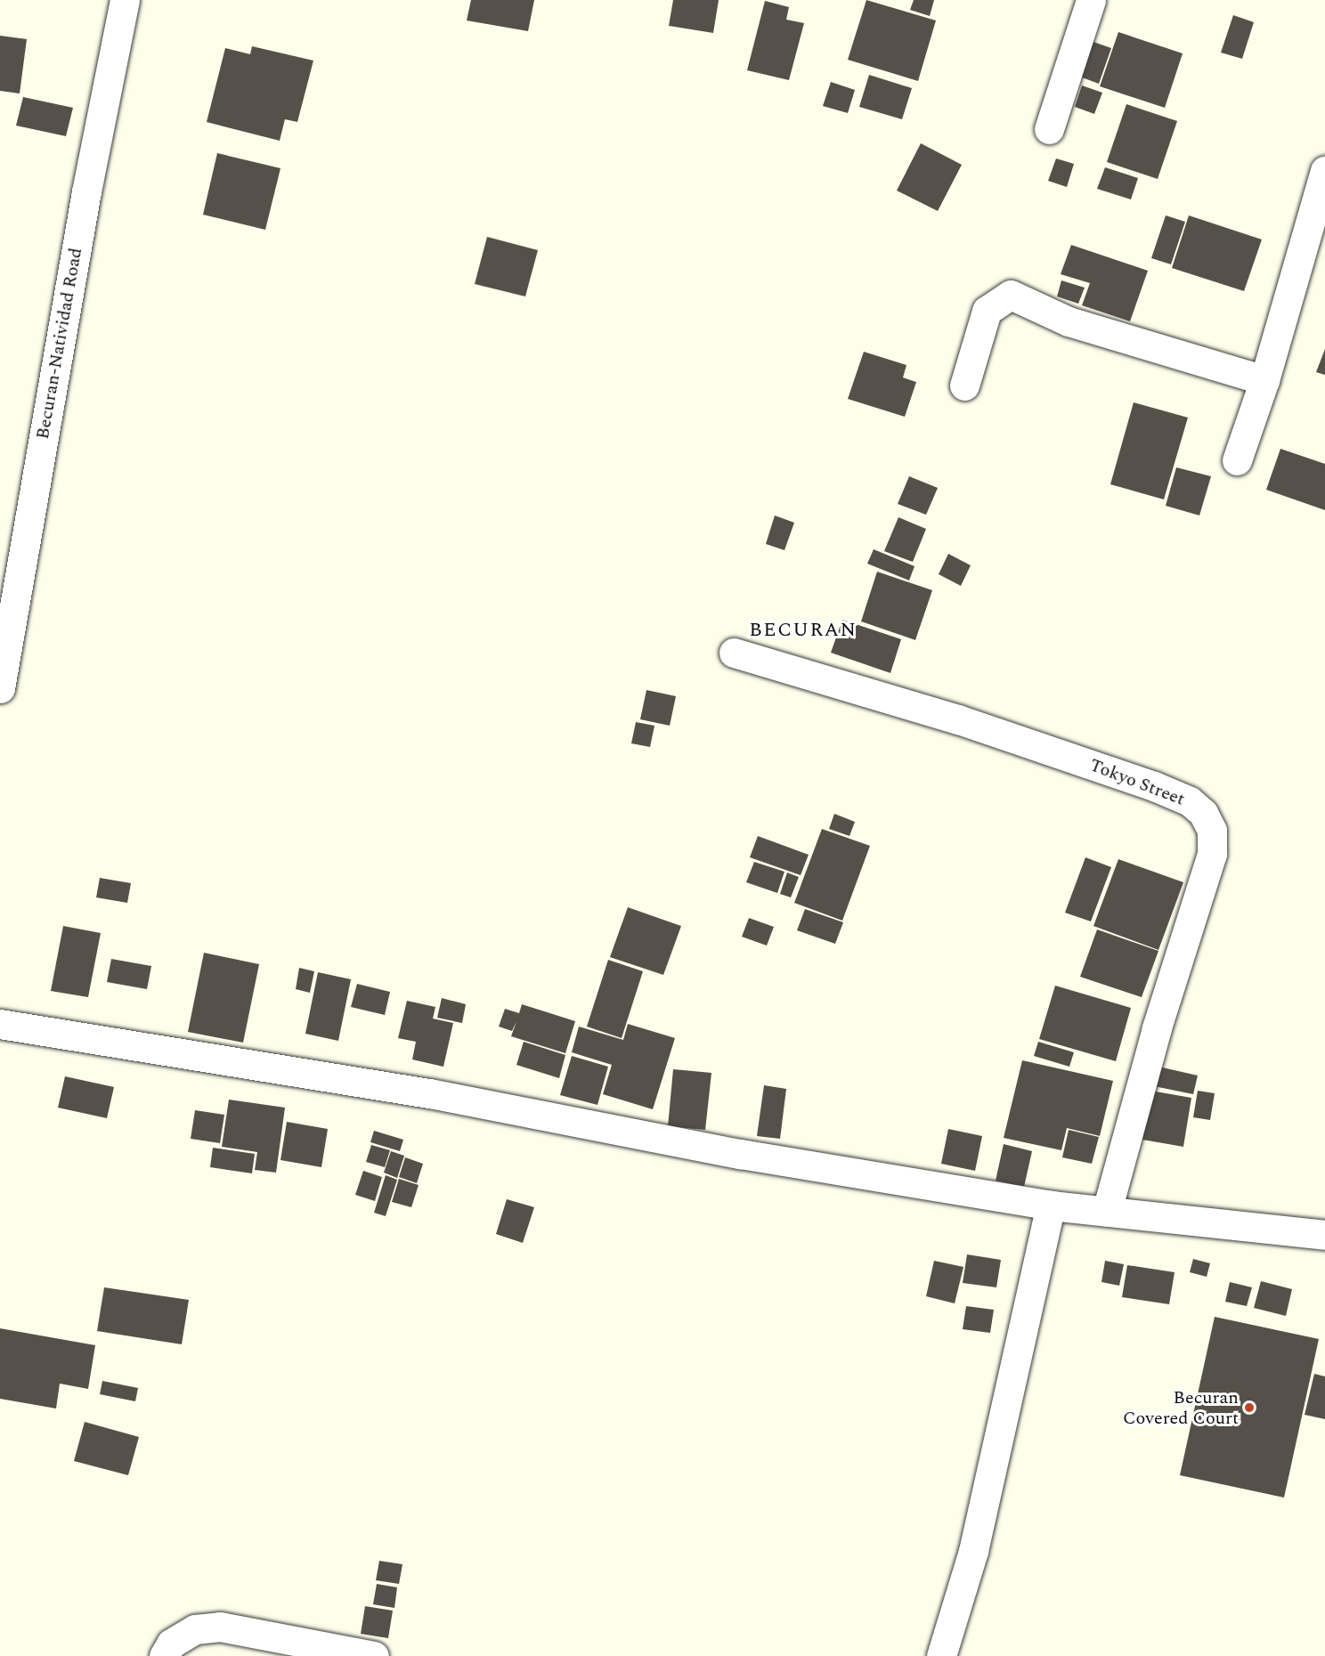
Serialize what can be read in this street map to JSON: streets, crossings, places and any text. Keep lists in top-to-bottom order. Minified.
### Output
{"streets":{"street":["Becuran-Natividad Road","Tokyo Street"]},"districts":["BECURAN"],"places":["Becuran Covered Court"]}
